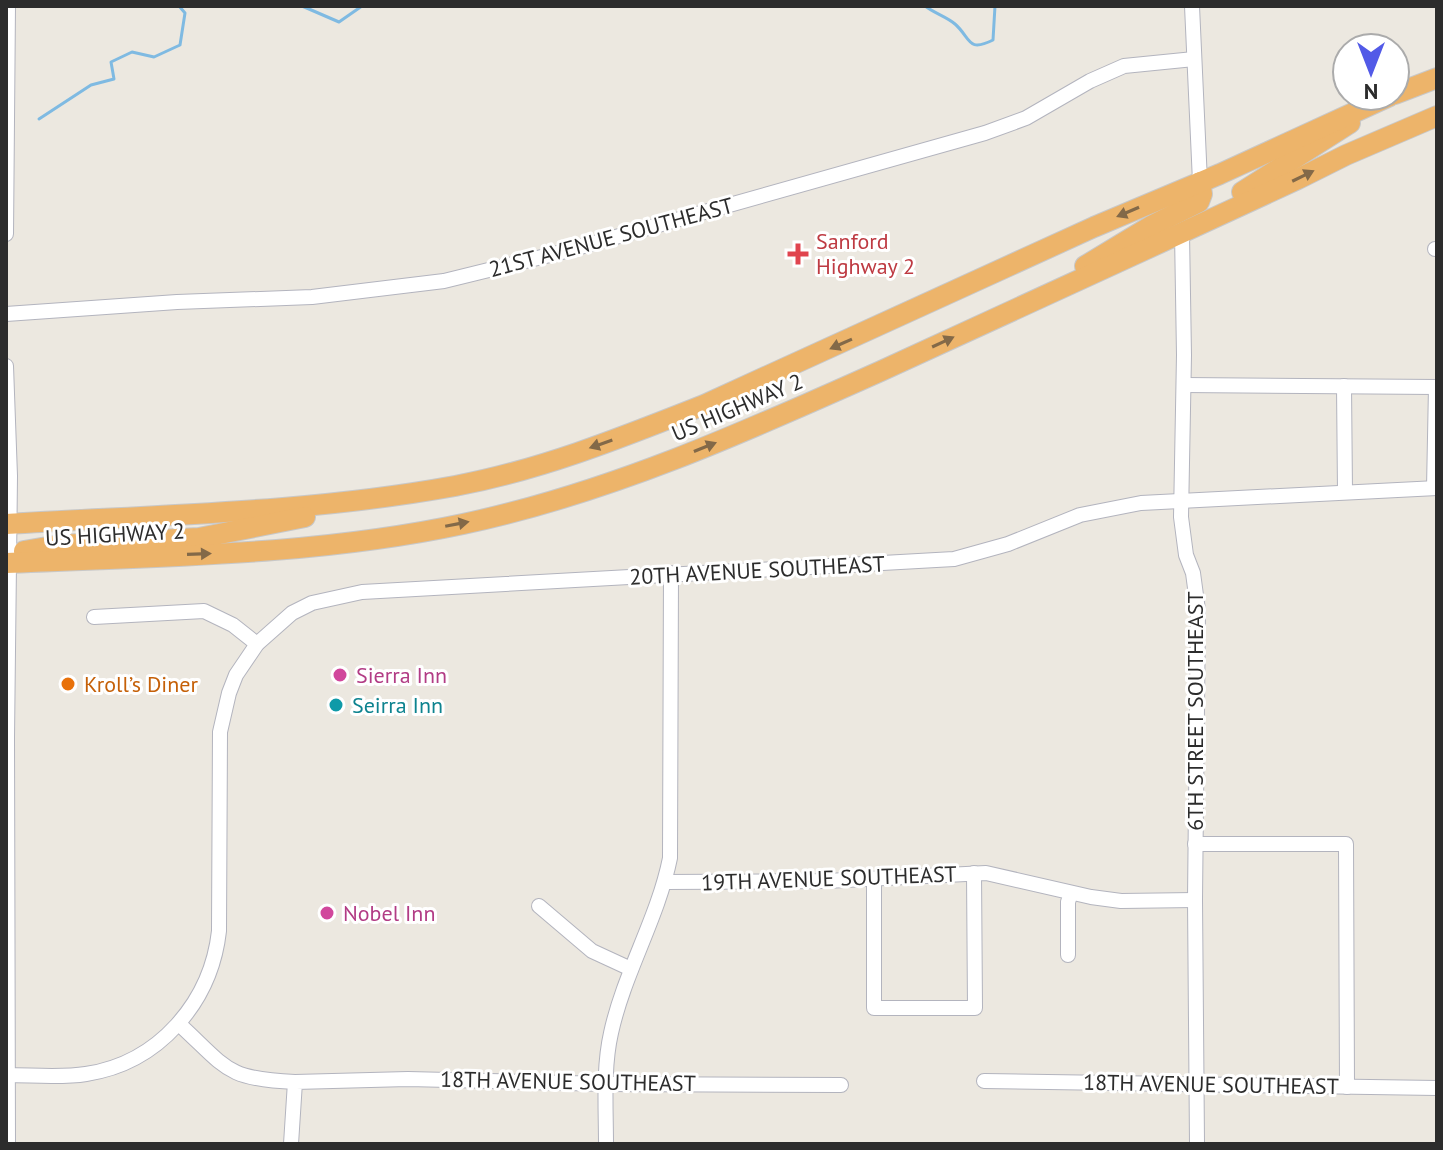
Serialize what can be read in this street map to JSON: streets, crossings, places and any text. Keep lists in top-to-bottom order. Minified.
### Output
{"streets":{"highway":["US HIGHWAY 2"],"street":["21ST AVENUE SOUTHEAST","20TH AVENUE SOUTHEAST","6TH STREET SOUTHEAST","19TH AVENUE SOUTHEAST","18TH AVENUE SOUTHEAST"]},"crossings":[["US HIGHWAY 2","6TH STREET SOUTHEAST"],["20TH AVENUE SOUTHEAST","6TH STREET SOUTHEAST"],["6TH STREET SOUTHEAST","19TH AVENUE SOUTHEAST"],["6TH STREET SOUTHEAST","18TH AVENUE SOUTHEAST"]],"places":{"health":["Sanford Highway 2"],"other":["Sierra Inn","Kroll’s Diner","Seirra Inn","Nobel Inn"]},"north":"bottom"}
